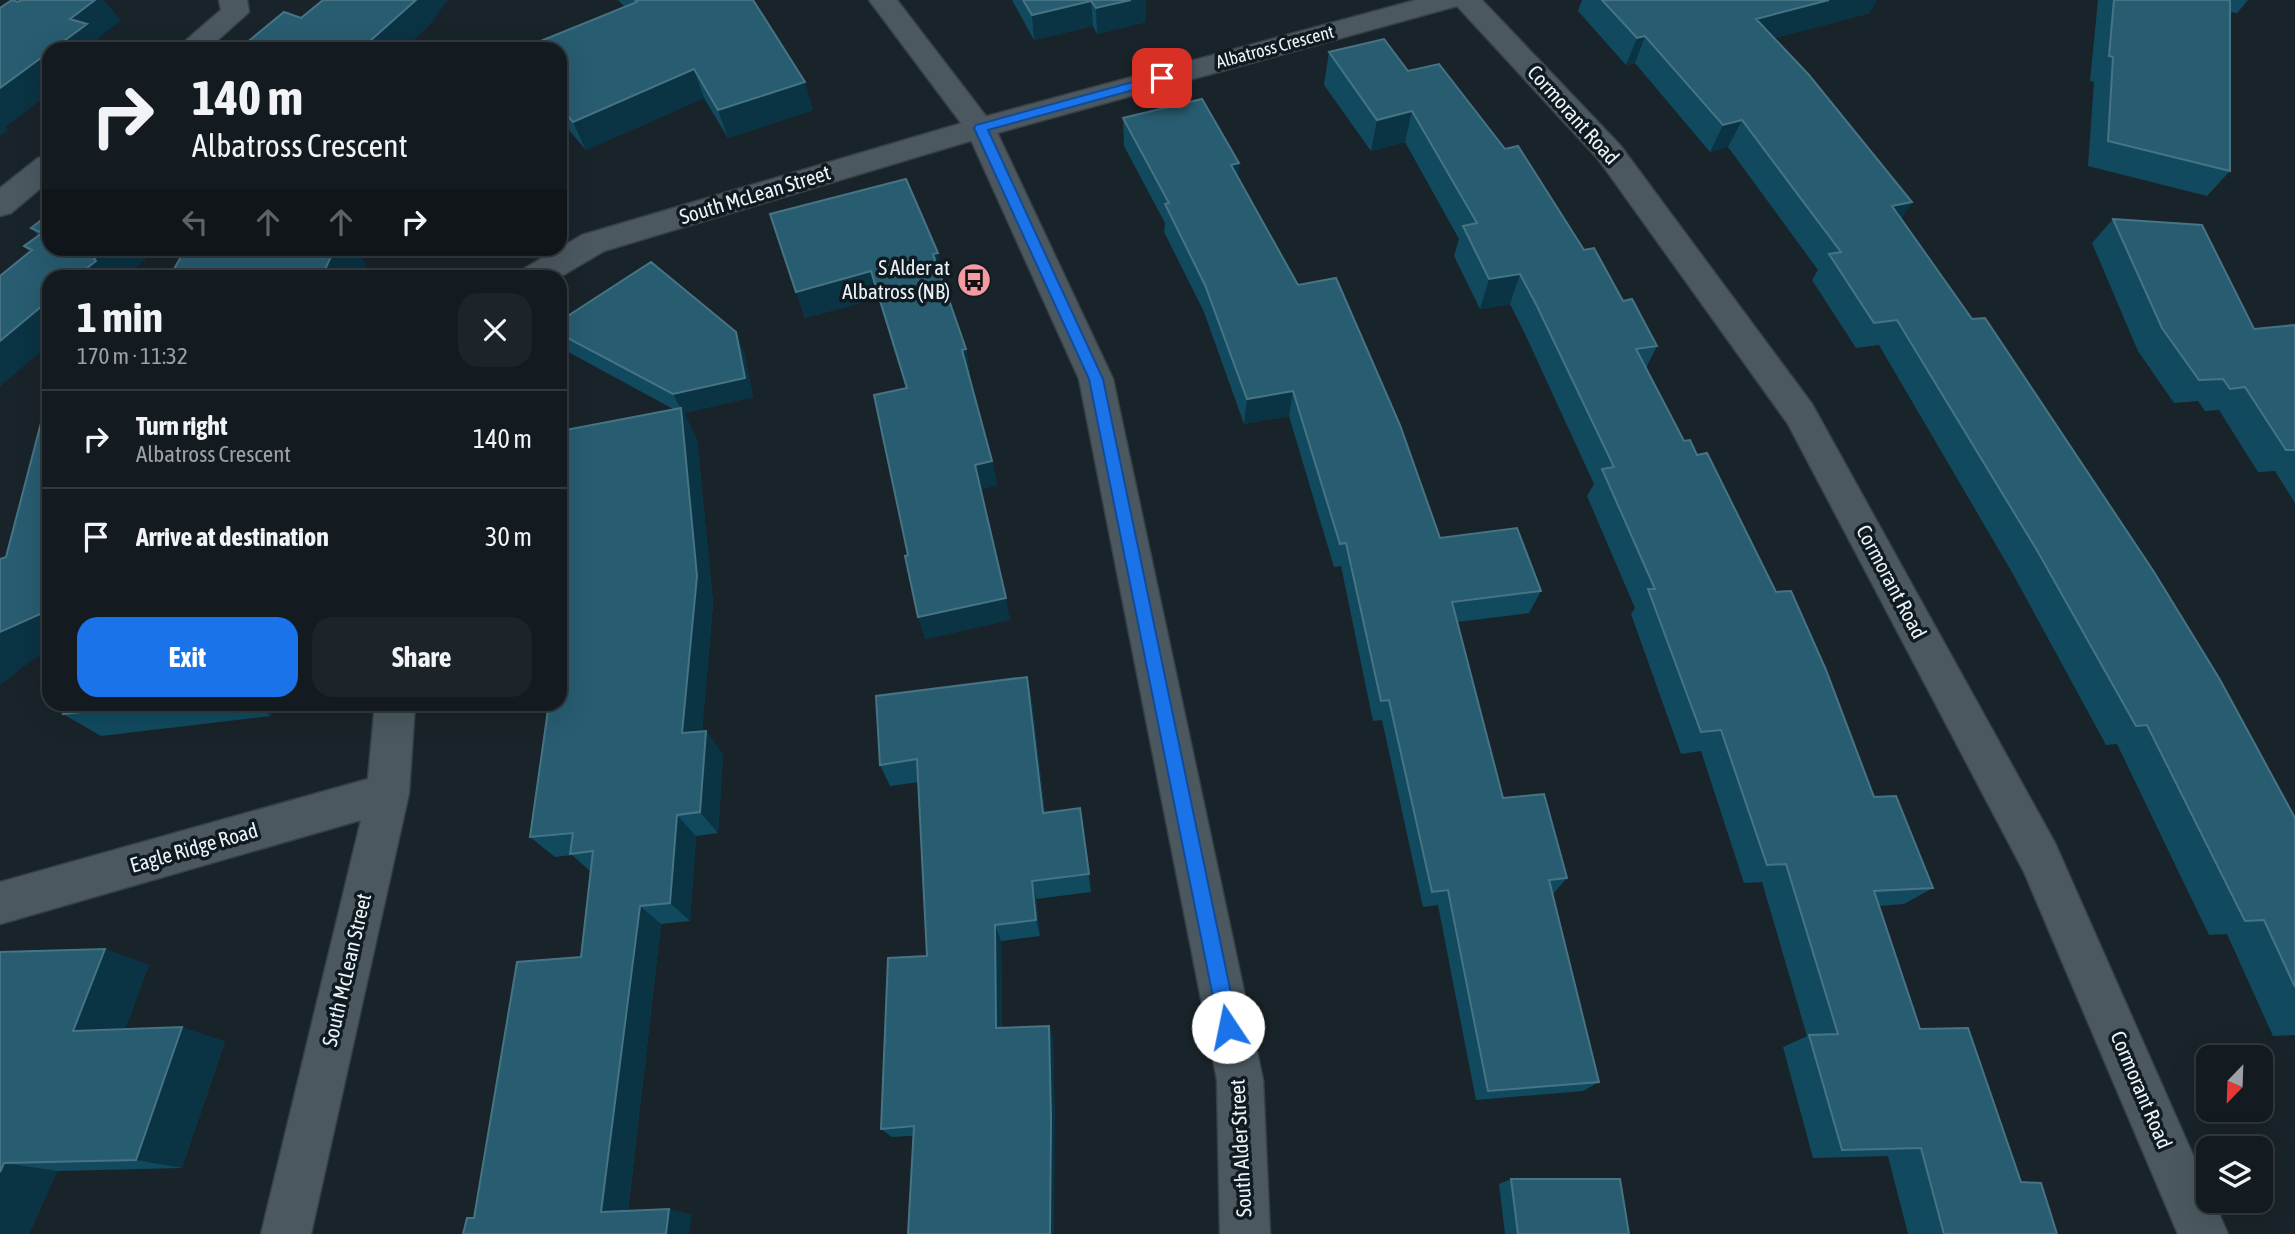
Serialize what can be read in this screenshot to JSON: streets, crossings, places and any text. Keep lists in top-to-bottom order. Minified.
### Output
{"streets":{"street":["Albatross Crescent","Cormorant Road","South McLean Street","Eagle Ridge Road","South Alder Street"]},"crossings":[["Albatross Crescent","South McLean Street"],["Albatross Crescent","South Alder Street"],["South McLean Street","Eagle Ridge Road"],["South McLean Street","South Alder Street"]],"places":{"bus stop":["S Alder at Albatross (NB)"]},"north":"bottom left","page":{"turn":["140 m","Albatross Crescent"],"heading":["1 min","170 m · 11:32"],"list":[{"name":"Turn right","note":"Albatross Crescent","value":"140 m"},{"name":"Arrive at destination","value":"30 m"}],"buttons":["Exit","Share"]}}
